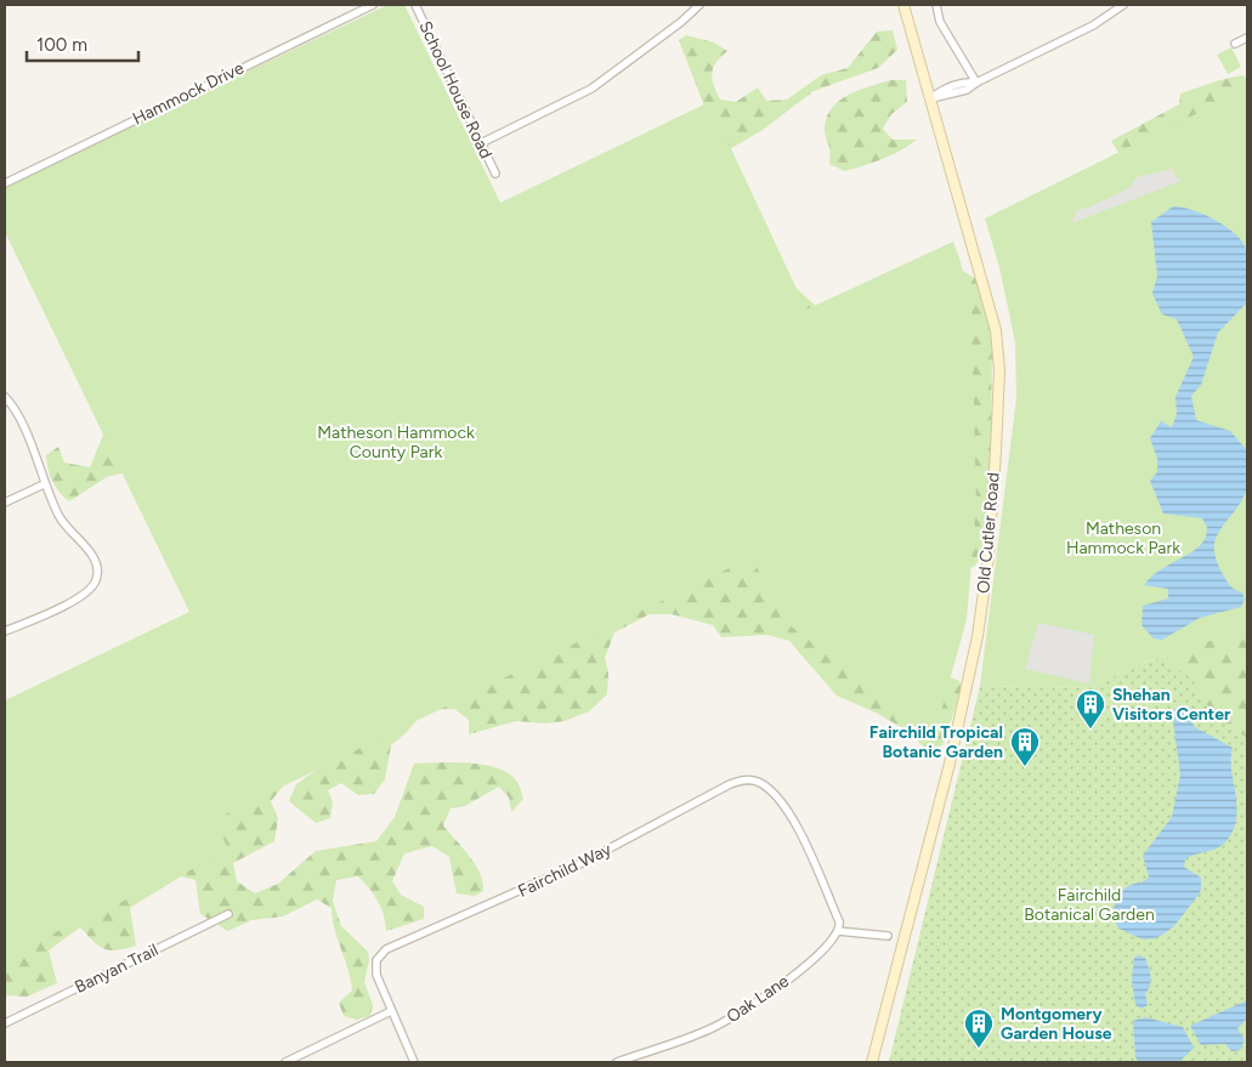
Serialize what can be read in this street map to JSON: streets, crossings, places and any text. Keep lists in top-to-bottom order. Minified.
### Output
{"streets":{"main road":["Old Cutler Road"],"street":["School House Road","Hammock Drive","Fairchild Way","Banyan Trail","Oak Lane"]},"crossings":[["Fairchild Way","Oak Lane"]],"parks":["Matheson Hammock County Park","Matheson Hammock Park","Fairchild Botanical Garden"],"places":{"building":["Shehan Visitors Center","Fairchild Tropical Botanic Garden","Montgomery Garden House"]},"scale_bar":"100 m"}
